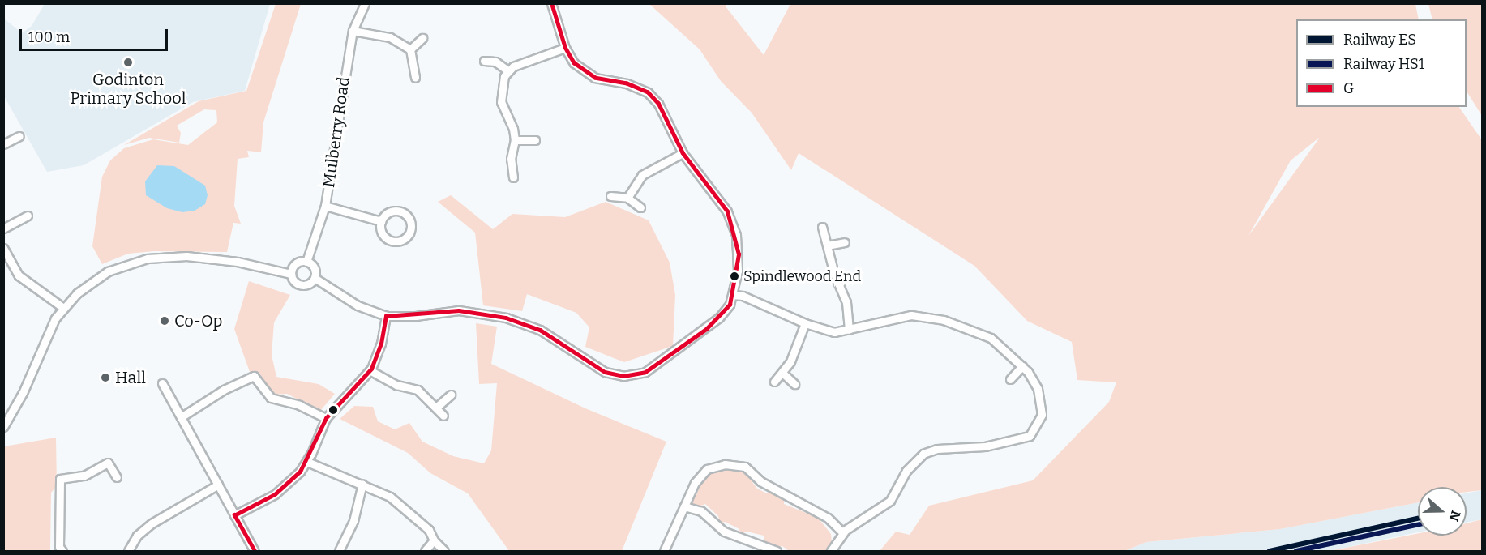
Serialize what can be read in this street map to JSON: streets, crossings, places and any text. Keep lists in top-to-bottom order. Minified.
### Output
{"streets":{"street":["Mulberry Road"]},"places":["Godinton Primary School","Spindlewood End","Co-Op","Hall"],"lines":["transit line G","rail line ES","rail line HS1"],"legend":["Railway ES","Railway HS1","G"],"scale_bar":"100 m","north":"right"}
